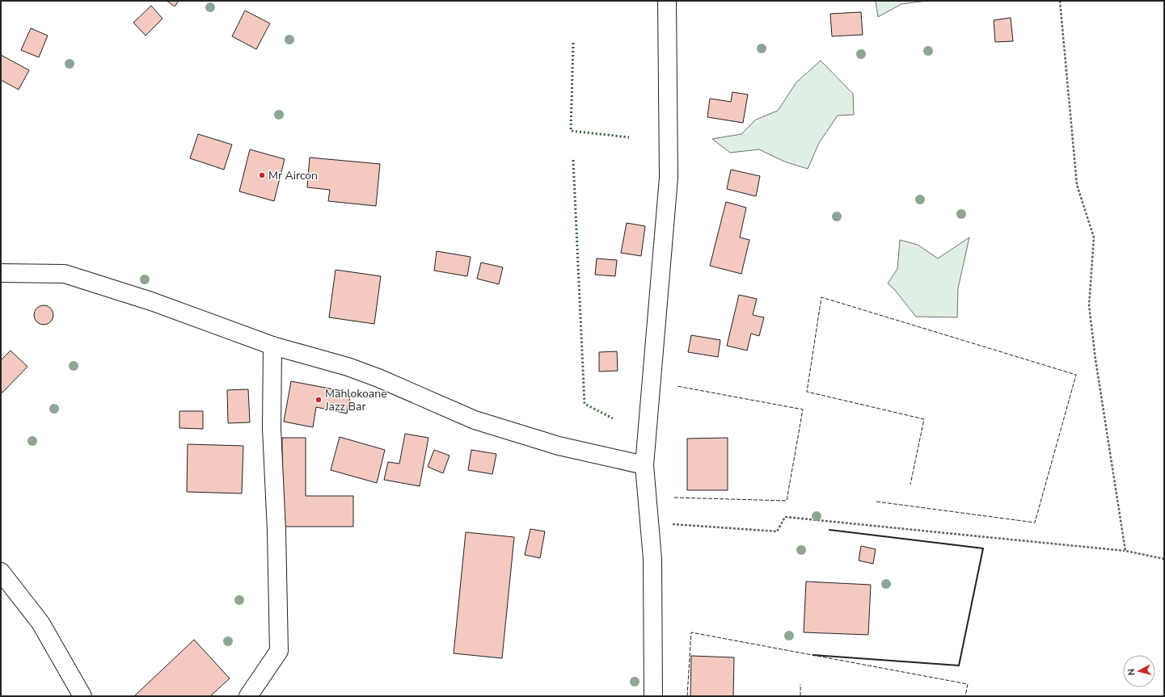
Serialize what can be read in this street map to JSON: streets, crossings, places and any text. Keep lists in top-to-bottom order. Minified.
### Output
{"places":["Mr Aircon","Mahlokoane Jazz Bar"],"north":"left"}
